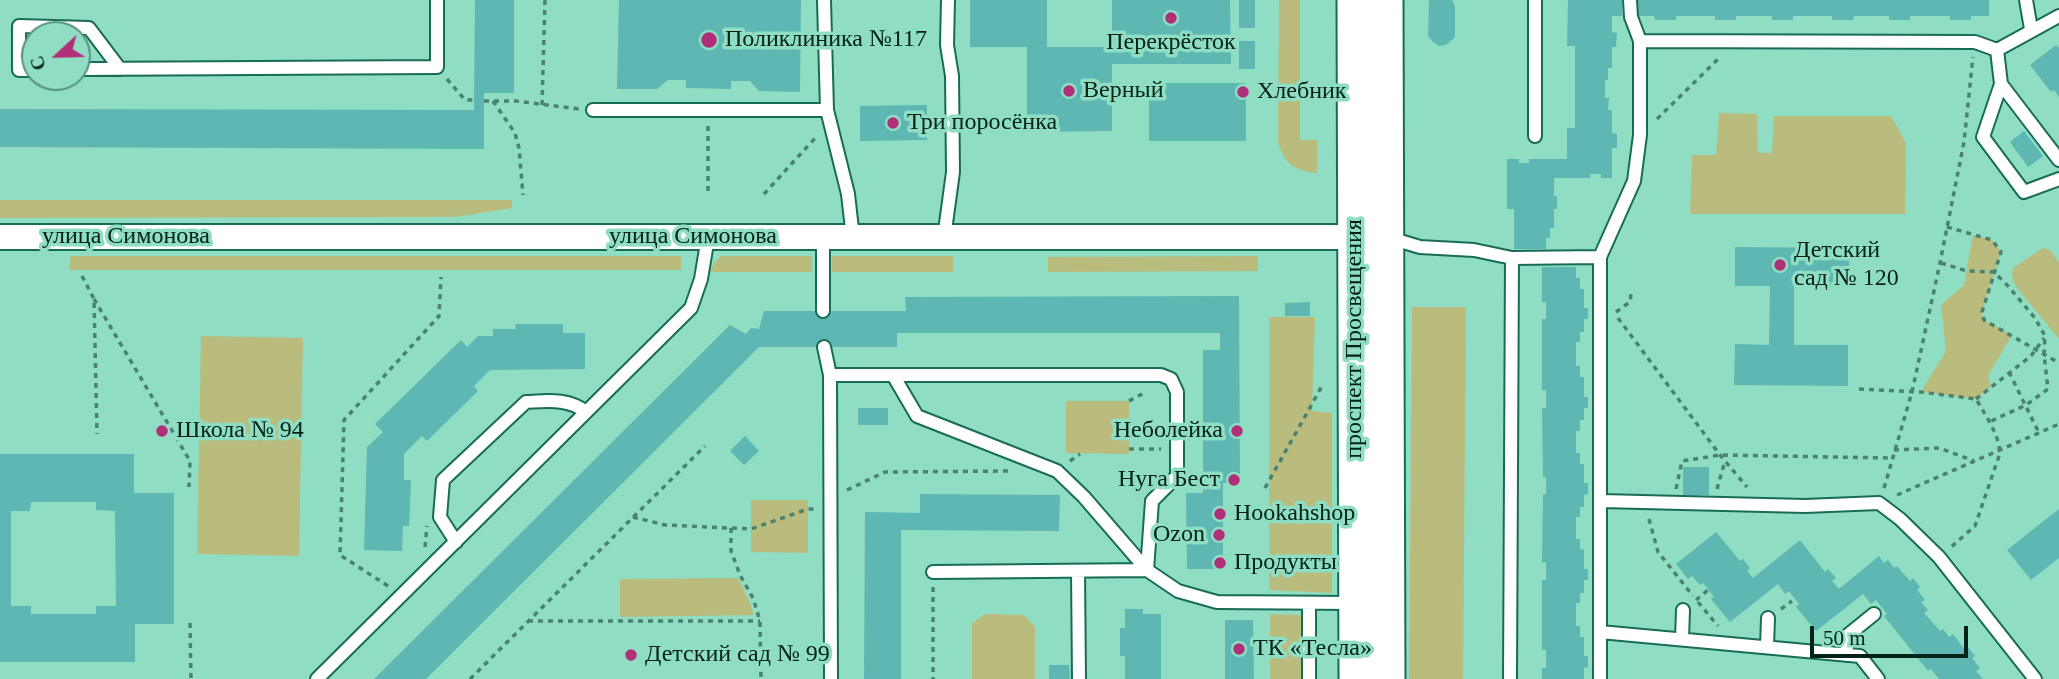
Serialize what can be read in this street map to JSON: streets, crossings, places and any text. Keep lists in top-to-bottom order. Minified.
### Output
{"streets":{"main road":["проспект Просвещения"],"street":["улица Симонова"]},"crossings":[["улица Симонова","проспект Просвещения"]],"places":["Перекрёсток","Поликлиника №117","Верный","Хлебник","Три поросёнка","Детский сад № 120","Школа № 94","Неболейка","Нуга Бест","Hookahshop","Ozon","Продукты","ТК «Тесла»","Детский сад № 99"],"scale_bar":"50 m","north":"left"}
